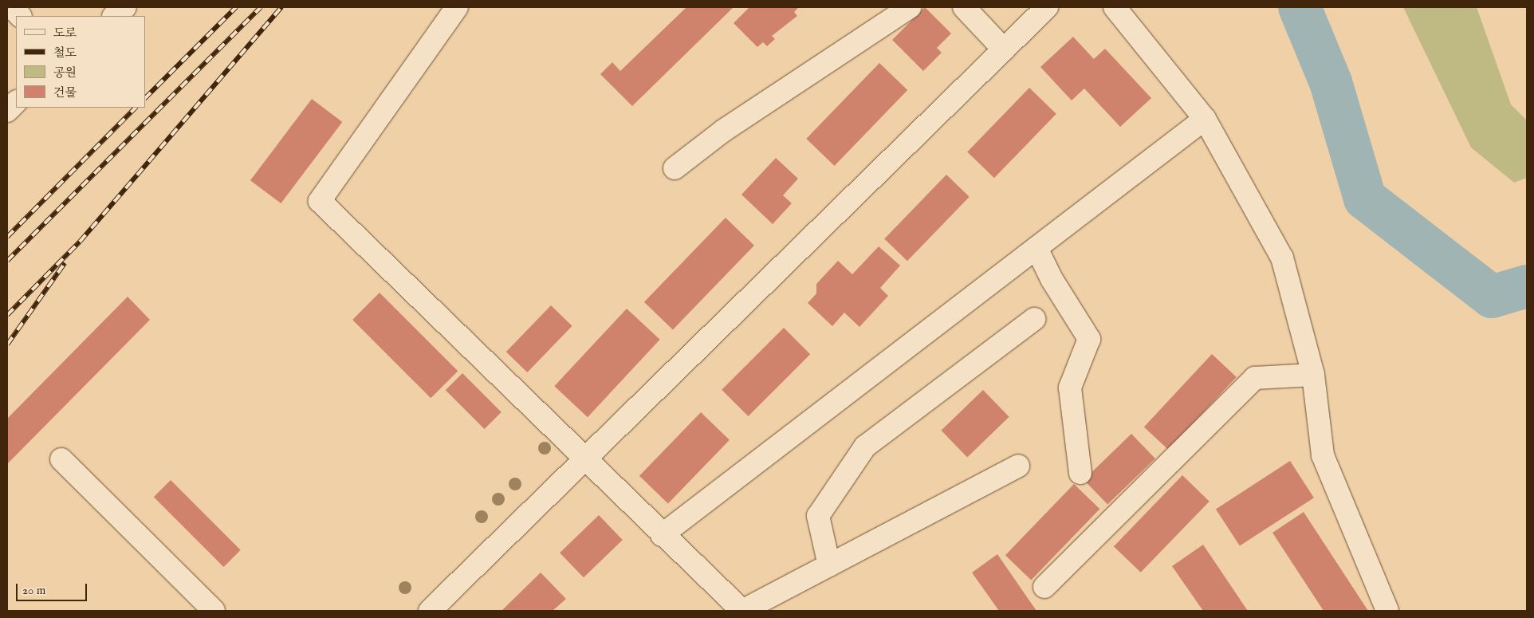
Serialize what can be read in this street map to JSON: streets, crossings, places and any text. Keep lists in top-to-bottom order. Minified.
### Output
{"legend":["도로","철도","공원","건물"],"scale_bar":"20 m"}
